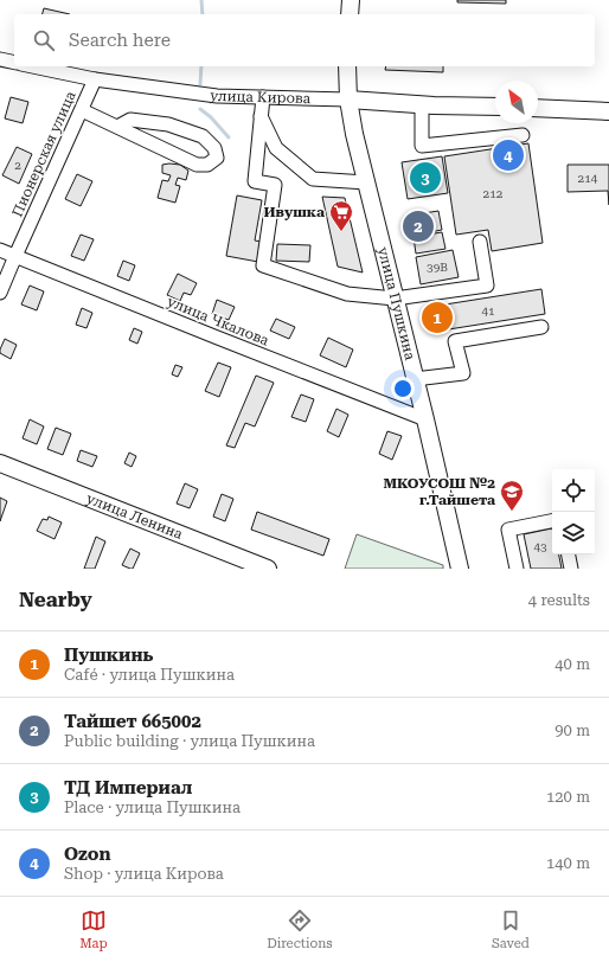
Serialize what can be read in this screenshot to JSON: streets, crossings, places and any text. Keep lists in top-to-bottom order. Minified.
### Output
{"streets":{"main road":["улица Кирова","улица Пушкина","улица Ленина"],"street":["Пионерская улица","улица Чкалова"]},"crossings":[["улица Кирова","Пионерская улица"],["улица Кирова","улица Пушкина"],["Пионерская улица","улица Чкалова"],["улица Пушкина","улица Чкалова"]],"places":{"supermarket":["Ивушка"],"school or university":["МКОУСОШ №2 г.Тайшета"]},"house_numbers":["2","214","212","39В","41","43"],"north":"top left","page":{"search":"Search here","pins":["4","3","2","1"],"heading":["Nearby","4 results"],"list":[{"mark":"1","name":"Пушкинь","note":"Café · улица Пушкина","value":"40 m"},{"mark":"2","name":"Тайшет 665002","note":"Public building · улица Пушкина","value":"90 m"},{"mark":"3","name":"ТД Империал","note":"Place · улица Пушкина","value":"120 m"},{"mark":"4","name":"Ozon","note":"Shop · улица Кирова","value":"140 m"}],"nav":["Map","Directions","Saved"]}}
